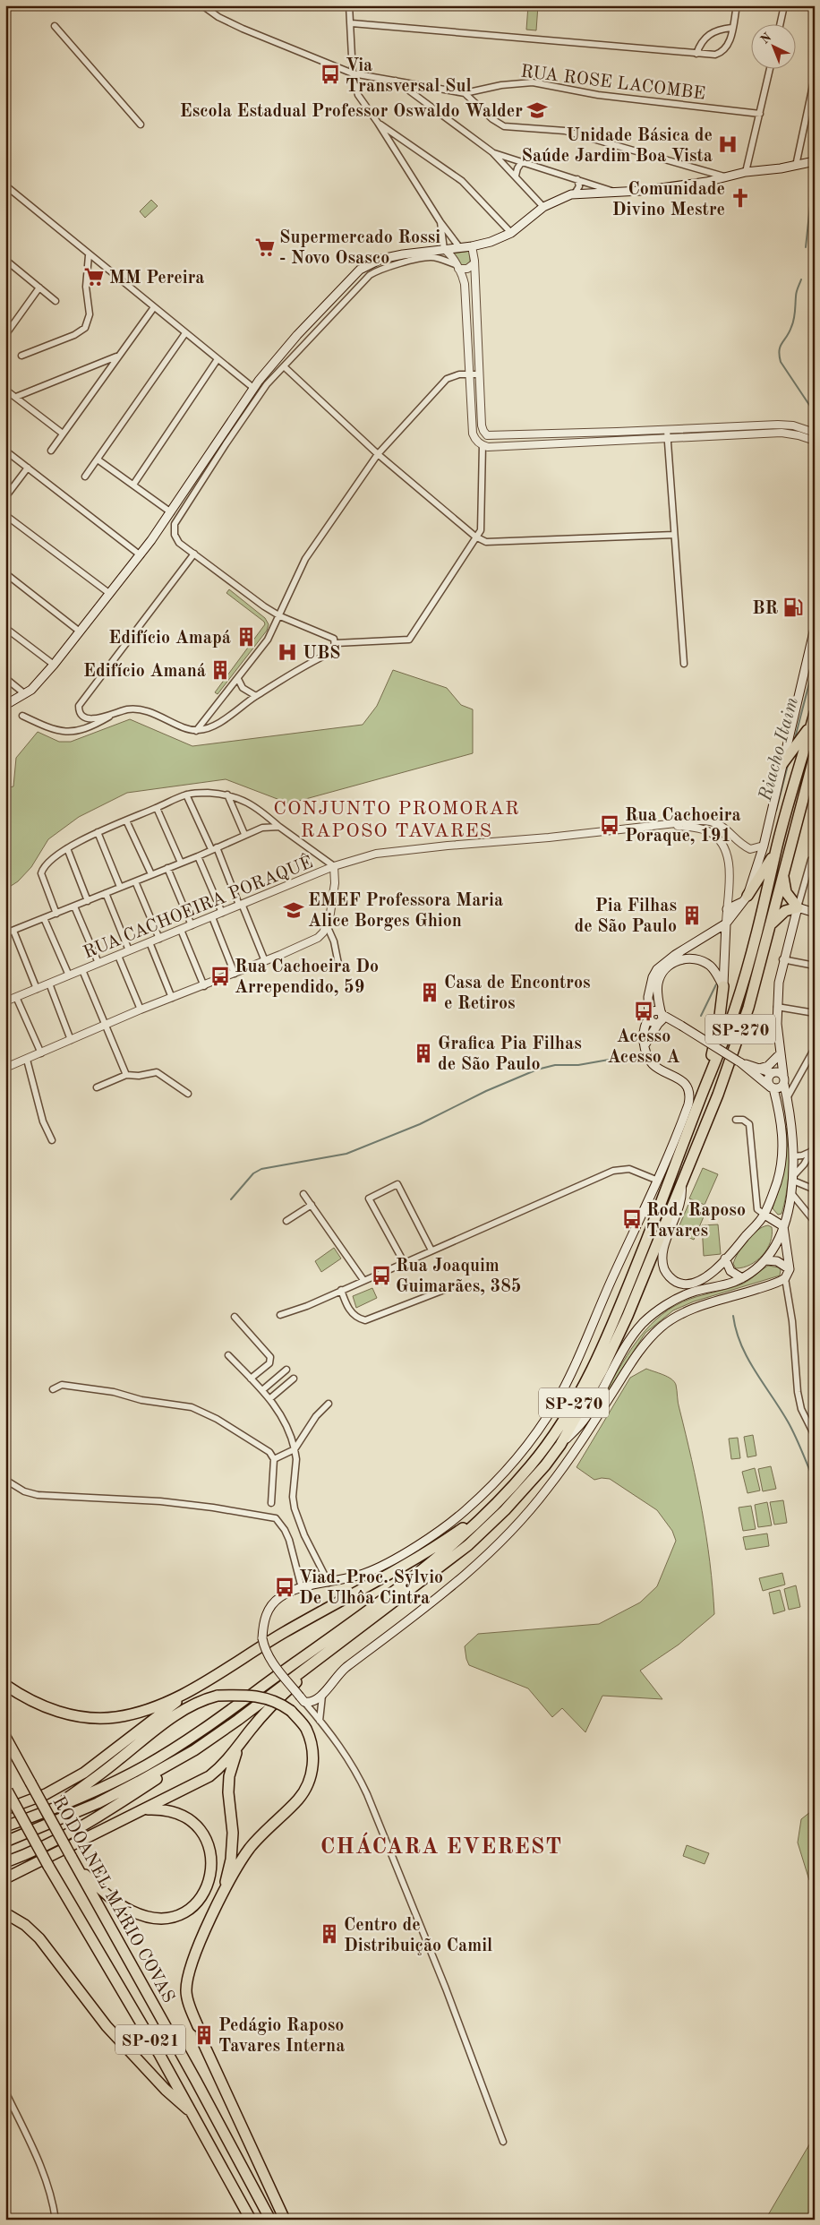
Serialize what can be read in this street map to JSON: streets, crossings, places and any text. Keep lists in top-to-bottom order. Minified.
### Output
{"streets":{"highway":["SP-270","RODOANEL MÁRIO COVAS","SP-021"],"street":["RUA ROSE LACOMBE","RUA CACHOEIRA PORAQUÊ"]},"districts":["CONJUNTO PROMORAR RAPOSO TAVARES","CHÁCARA EVEREST"],"water":["Riacho Itaim"],"places":{"bus stop":["Via Transversal Sul","Rua Cachoeira Poraque, 191","Rua Cachoeira Do Arrependido, 59","Acesso Acesso A","Rod. Raposo Tavares","Rua Joaquim Guimarães, 385","Viad. Proc. Sylvio De Ulhôa Cintra"],"school or university":["Escola Estadual Professor Oswaldo Walder","EMEF Professora Maria Alice Borges Ghion"],"hospital":["Unidade Básica de Saúde Jardim Boa Vista","UBS"],"church":["Comunidade Divino Mestre"],"supermarket":["Supermercado Rossi - Novo Osasco","MM Pereira"],"fuel station":["BR"],"building":["Edifício Amapá","Edifício Amaná","Pia Filhas de São Paulo","Casa de Encontros e Retiros","Grafica Pia Filhas de São Paulo","Centro de Distribuição Camil","Pedágio Raposo Tavares Interna"]},"north":"top left"}
